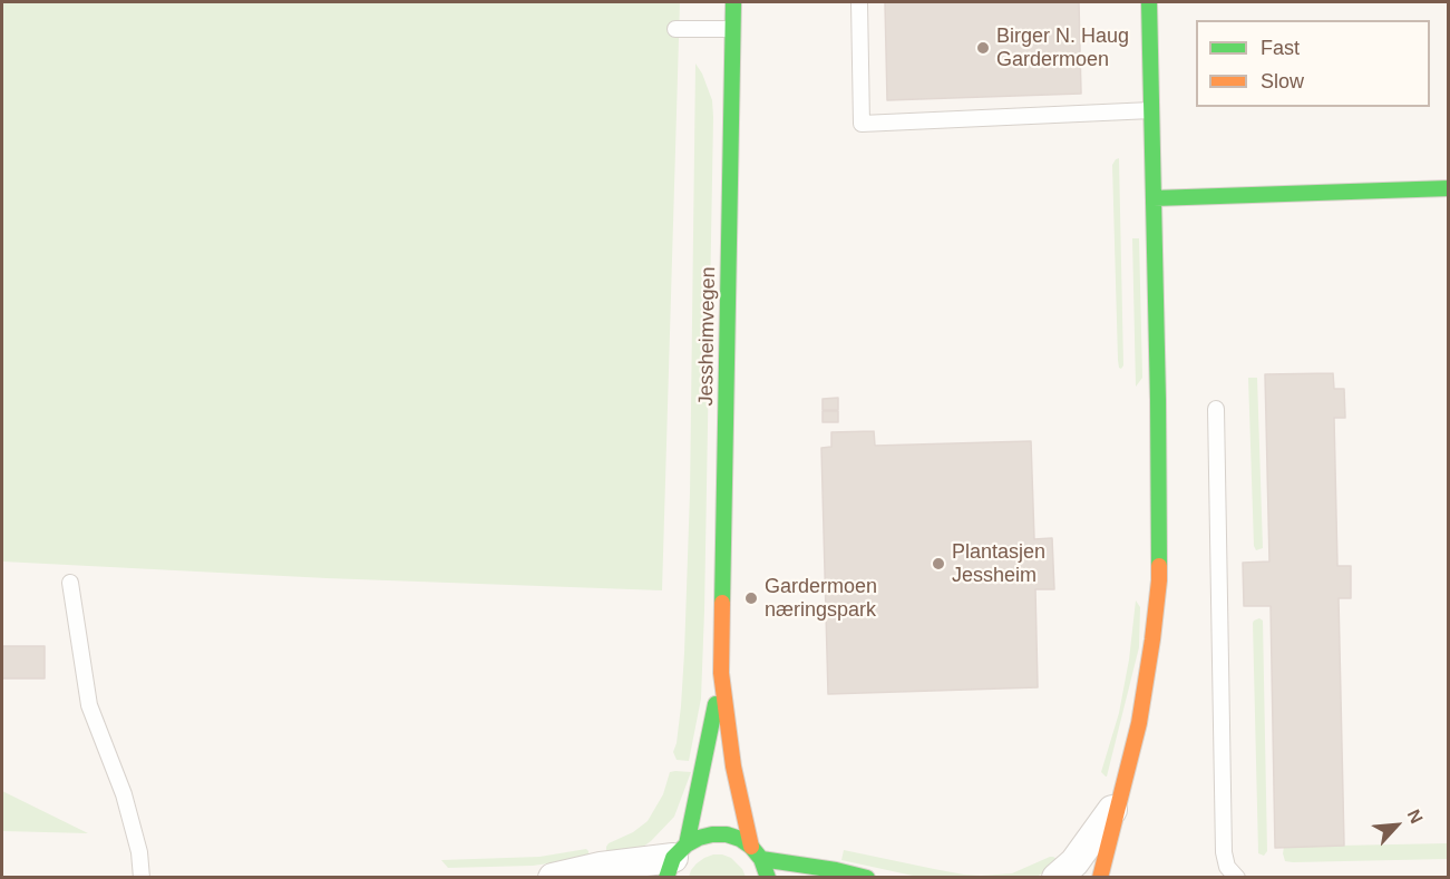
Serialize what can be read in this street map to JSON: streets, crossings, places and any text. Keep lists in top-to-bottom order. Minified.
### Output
{"streets":{"street":["Jessheimvegen"]},"places":["Birger N. Haug Gardermoen","Plantasjen Jessheim","Gardermoen næringspark"],"legend":["Fast","Slow"],"north":"top right"}
